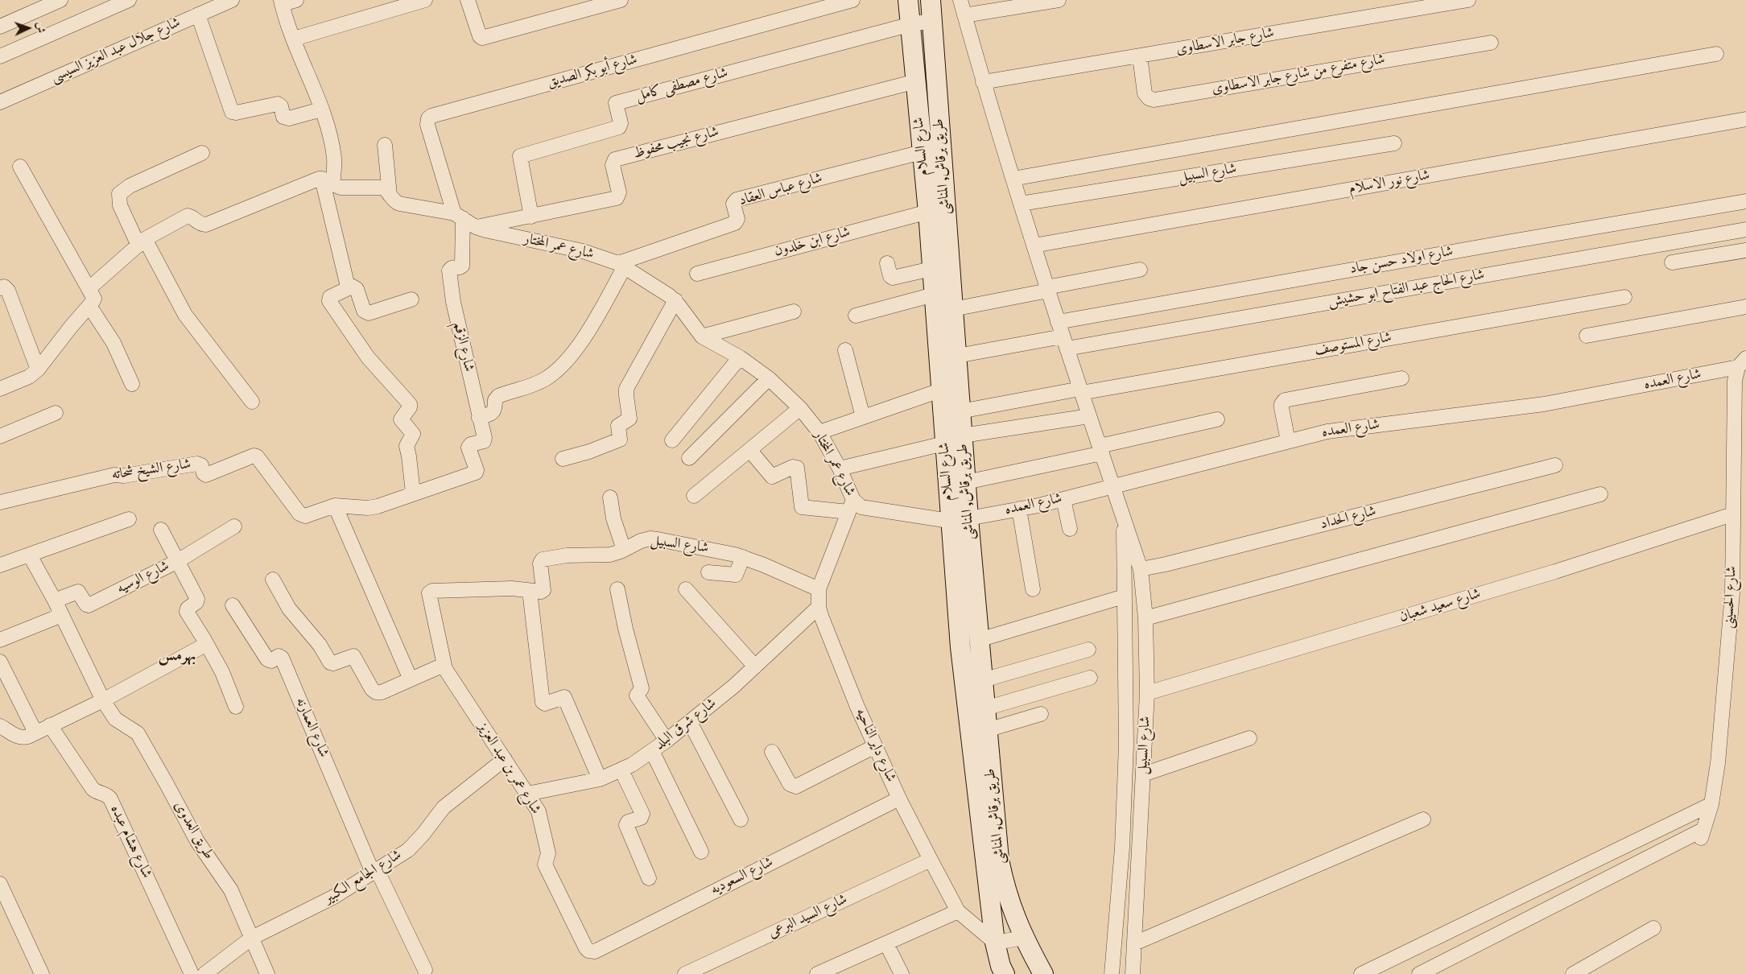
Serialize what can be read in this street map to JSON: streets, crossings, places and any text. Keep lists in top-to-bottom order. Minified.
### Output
{"streets":{"street":["شارع جابر الاسطاوى","شارع جلال عبد العزيز السيسى","شارع أبو بكر الصديق","شارع متفرع من شارع جابر الاسطاوى","شارع مصطفى كامل","شارع نجيب محفوظ","شارع السلام","طريق برقاش, المناشى","شارع السبيل","شارع نور الاسلام","شارع عباس العقاد","شارع ابن خلدون","شارع عمر المختار","شارع اولاد حسن جاد","شارع الحاج عبد الفتاح ابو حشيش","شارع المستوصف","شارع الزقم","شارع العمده","شارع الشيخ شحاته","شارع الحداد","شارع الوسيه","شارع الحسينى","شارع سعيد شعبان","شارع شرق البلد","شارع العمارنه","شارع داير الناحيه","شارع عمر بن عبد العزيز","طريق العدوى","شارع هشام عبده","شارع السعوديه","شارع الجامع الكبير","شارع السيد البرعى"]},"crossings":[["شارع جابر الاسطاوى","شارع متفرع من شارع جابر الاسطاوى"],["شارع جابر الاسطاوى","شارع السبيل"],["شارع أبو بكر الصديق","شارع عمر المختار"],["شارع أبو بكر الصديق","شارع الزقم"],["شارع مصطفى كامل","شارع نجيب محفوظ"],["شارع مصطفى كامل","شارع السلام"],["شارع مصطفى كامل","طريق برقاش, المناشى"],["شارع نجيب محفوظ","شارع السلام"],["شارع نجيب محفوظ","شارع عمر المختار"],["شارع السلام","طريق برقاش, المناشى"],["شارع السلام","شارع عباس العقاد"],["شارع السلام","شارع ابن خلدون"],["شارع السلام","شارع عمر المختار"],["شارع السلام","شارع الحاج عبد الفتاح ابو حشيش"],["شارع السلام","شارع العمده"],["شارع السلام","شارع داير الناحيه"],["طريق برقاش, المناشى","شارع عمر المختار"],["طريق برقاش, المناشى","شارع الحاج عبد الفتاح ابو حشيش"],["طريق برقاش, المناشى","شارع المستوصف"],["طريق برقاش, المناشى","شارع العمده"],["شارع السبيل","شارع نور الاسلام"],["شارع السبيل","شارع اولاد حسن جاد"],["شارع السبيل","شارع الحاج عبد الفتاح ابو حشيش"],["شارع السبيل","شارع المستوصف"],["شارع السبيل","شارع العمده"],["شارع السبيل","شارع الحداد"],["شارع السبيل","شارع سعيد شعبان"],["شارع السبيل","شارع داير الناحيه"],["شارع السبيل","شارع عمر بن عبد العزيز"],["شارع عباس العقاد","شارع عمر المختار"],["شارع عمر المختار","شارع الزقم"],["شارع عمر المختار","شارع العمده"],["شارع عمر المختار","شارع داير الناحيه"],["شارع العمده","شارع الحسينى"],["شارع الوسيه","طريق العدوى"],["شارع الحسينى","شارع سعيد شعبان"],["شارع شرق البلد","شارع داير الناحيه"],["شارع شرق البلد","شارع عمر بن عبد العزيز"],["شارع العمارنه","شارع الجامع الكبير"],["شارع داير الناحيه","شارع السعوديه"],["شارع داير الناحيه","شارع السيد البرعى"],["شارع عمر بن عبد العزيز","شارع السعوديه"],["شارع عمر بن عبد العزيز","شارع الجامع الكبير"],["طريق العدوى","شارع الجامع الكبير"]],"districts":["بهرمس"],"north":"right"}
